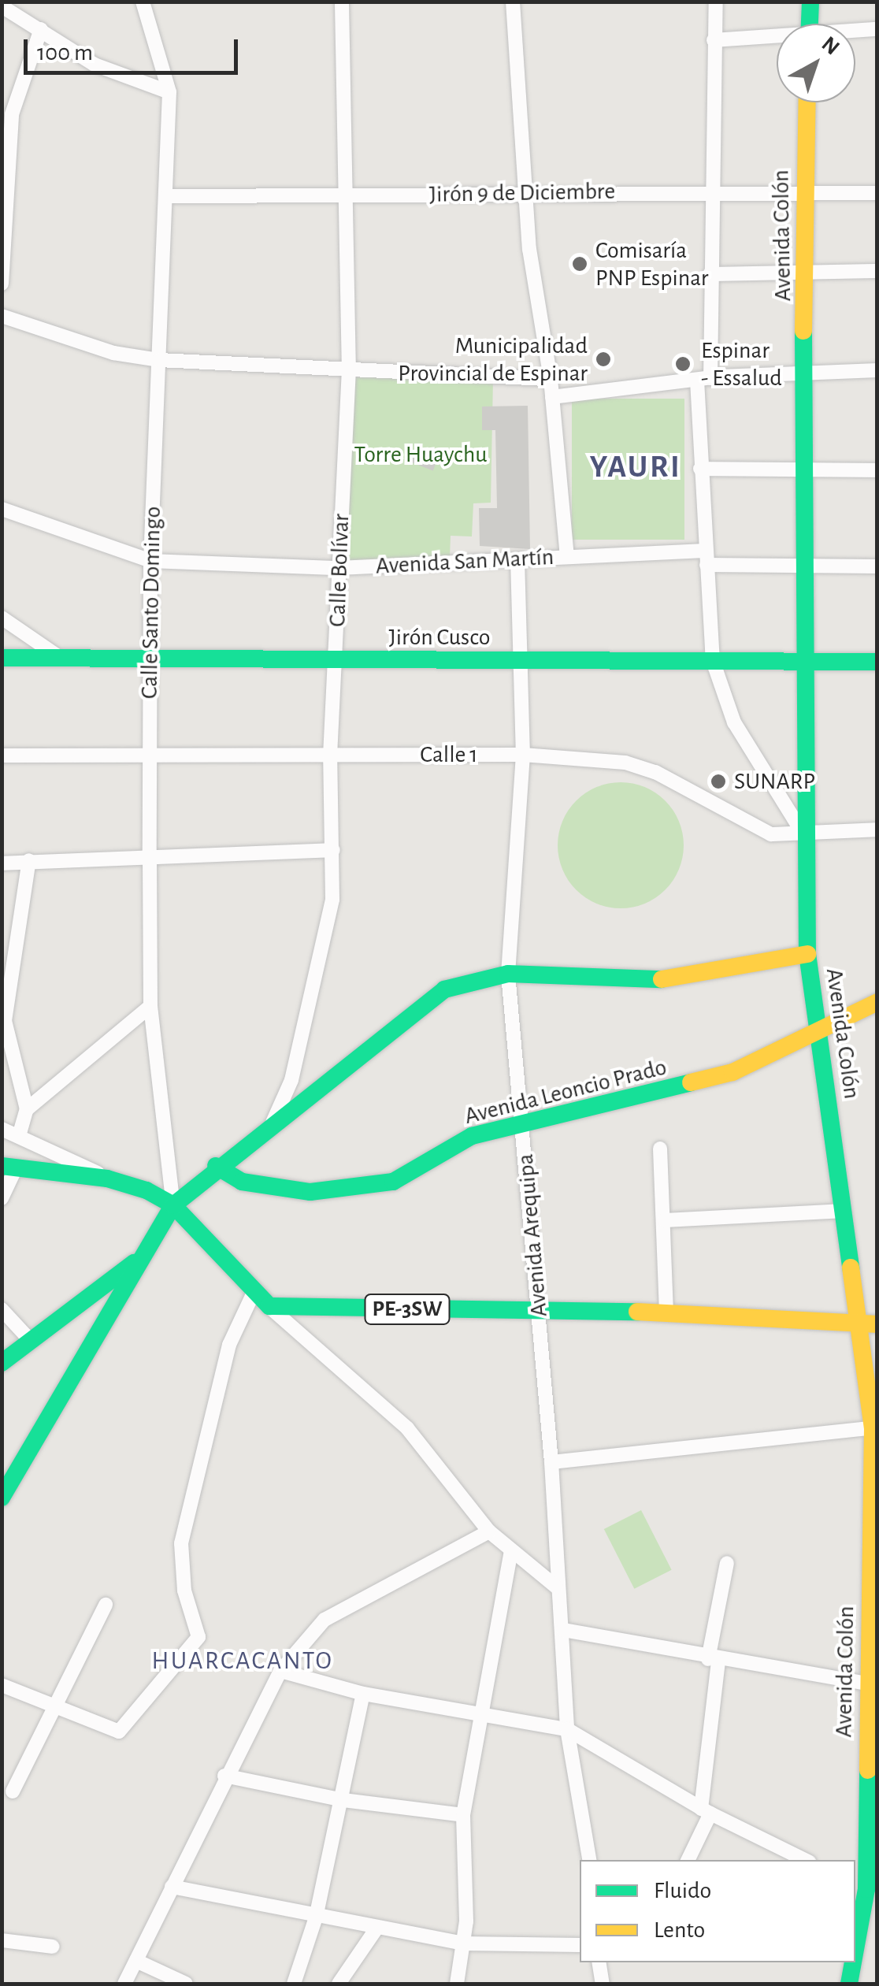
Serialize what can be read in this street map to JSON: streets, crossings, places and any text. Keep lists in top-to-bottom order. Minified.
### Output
{"streets":{"main road":["Avenida Colón","Jirón Cusco","Avenida Leoncio Prado","PE-3SW"],"street":["Jirón 9 de Diciembre","Avenida San Martín","Calle Bolívar","Calle Santo Domingo","Calle 1","Avenida Arequipa"]},"crossings":[["Jirón 9 de Diciembre","Avenida Colón"],["Jirón 9 de Diciembre","Calle Bolívar"],["Jirón 9 de Diciembre","Calle Santo Domingo"],["Avenida Colón","Avenida San Martín"],["Avenida Colón","Jirón Cusco"],["Avenida Colón","Calle 1"],["Avenida Colón","Avenida Leoncio Prado"],["Avenida Colón","PE-3SW"],["Avenida San Martín","Calle Bolívar"],["Avenida San Martín","Calle Santo Domingo"],["Avenida San Martín","Avenida Arequipa"],["Calle Bolívar","Jirón Cusco"],["Calle Bolívar","Calle 1"],["Calle Santo Domingo","Jirón Cusco"],["Calle Santo Domingo","Calle 1"],["Jirón Cusco","Avenida Arequipa"],["Calle 1","Avenida Arequipa"],["Avenida Leoncio Prado","Avenida Arequipa"],["Avenida Arequipa","PE-3SW"]],"districts":["YAURI","HUARCACANTO"],"parks":["Torre Huaychu"],"places":["Comisaría PNP Espinar","Municipalidad Provincial de Espinar","Espinar - Essalud","SUNARP"],"legend":["Fluido","Lento"],"scale_bar":"100 m","north":"top right"}
